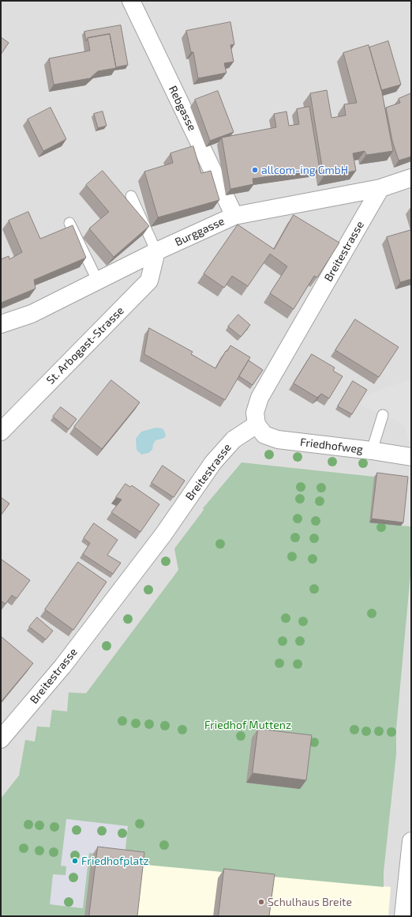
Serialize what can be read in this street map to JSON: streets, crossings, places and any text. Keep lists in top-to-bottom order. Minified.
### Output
{"streets":{"street":["Rebgasse","Burggasse","Breitestrasse","St. Arbogast-Strasse","Friedhofweg"]},"crossings":[["Rebgasse","Burggasse"],["Burggasse","Breitestrasse"],["Burggasse","St. Arbogast-Strasse"],["Breitestrasse","Friedhofweg"]],"parks":["Friedhof Muttenz"],"places":["allcom-ing GmbH","Friedhofplatz","Schulhaus Breite"]}
